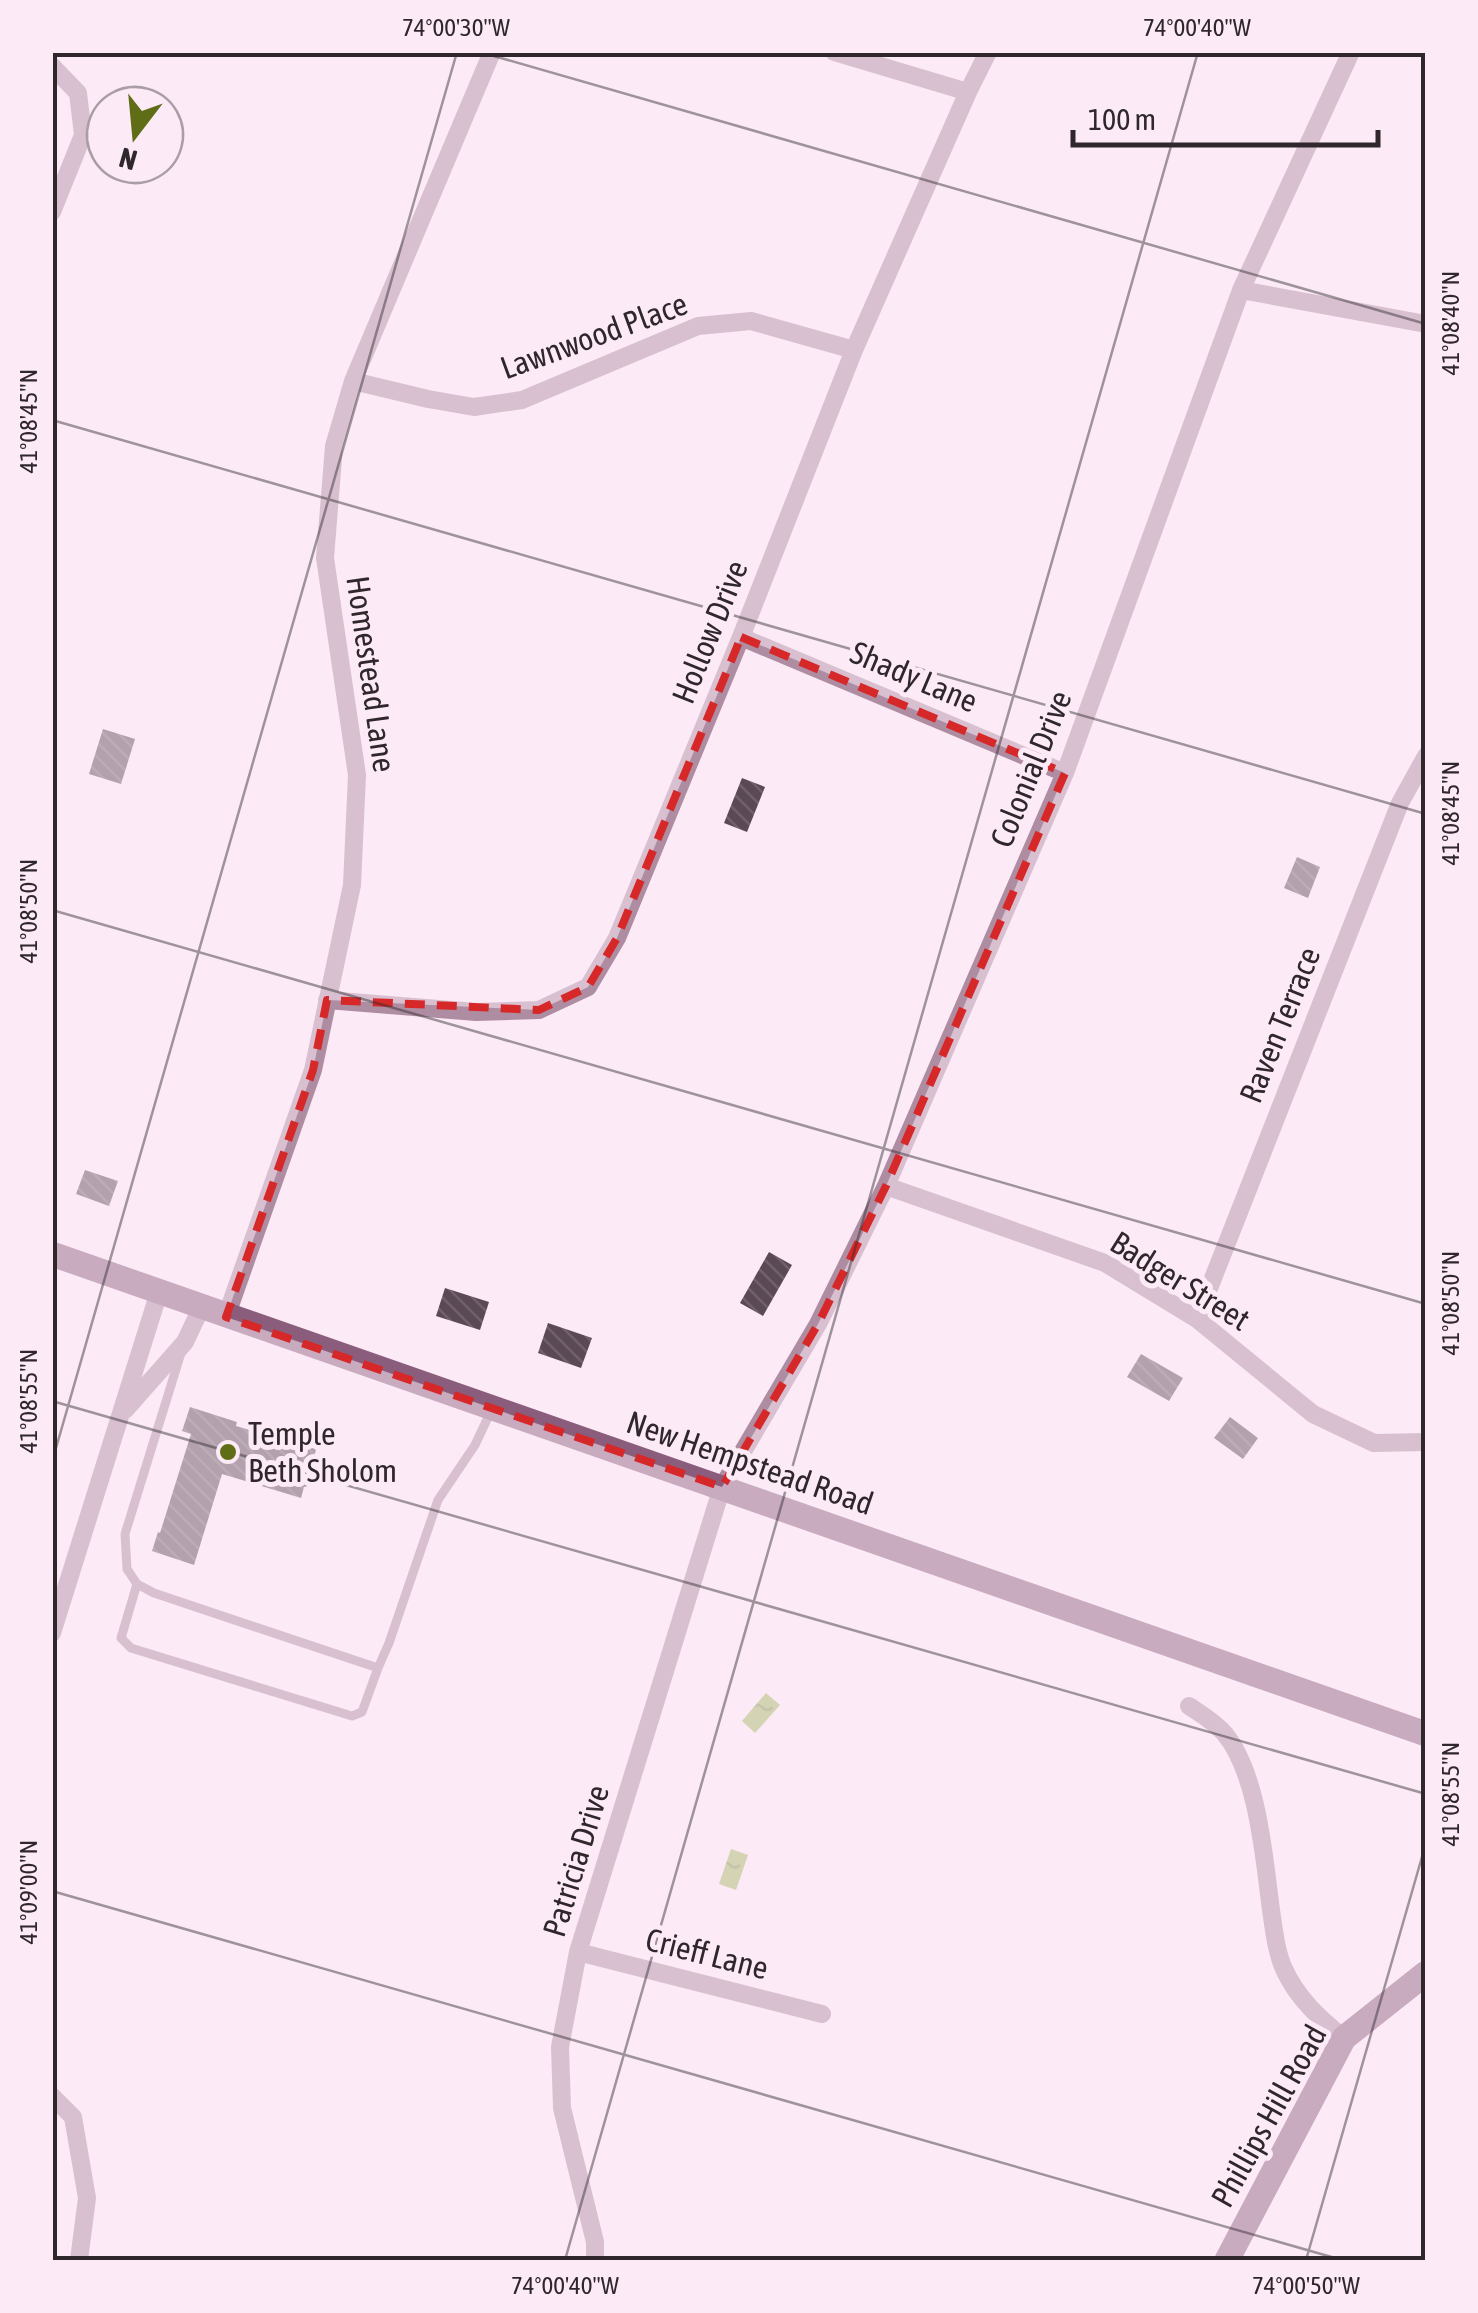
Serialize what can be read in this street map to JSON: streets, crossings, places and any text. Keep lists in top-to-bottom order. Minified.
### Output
{"streets":{"street":["Lawnwood Place","Hollow Drive","Homestead Lane","Shady Lane","Colonial Drive","Raven Terrace","Badger Street","New Hempstead Road","Patricia Drive","Crieff Lane","Phillips Hill Road"]},"crossings":[["Lawnwood Place","Hollow Drive"],["Lawnwood Place","Homestead Lane"],["Hollow Drive","Homestead Lane"],["Hollow Drive","Shady Lane"],["Homestead Lane","New Hempstead Road"],["Shady Lane","Colonial Drive"],["Colonial Drive","Badger Street"],["Colonial Drive","New Hempstead Road"],["Colonial Drive","Patricia Drive"],["Raven Terrace","Badger Street"],["New Hempstead Road","Patricia Drive"],["Patricia Drive","Crieff Lane"]],"places":["Temple Beth Sholom"],"scale_bar":"100 m","north":"bottom","coordinates":["74°00'30\"W","74°00'40\"W","41°08'40\"N","41°08'45\"N","41°08'50\"N","41°08'55\"N","41°09'00\"N","74°00'50\"W"]}
